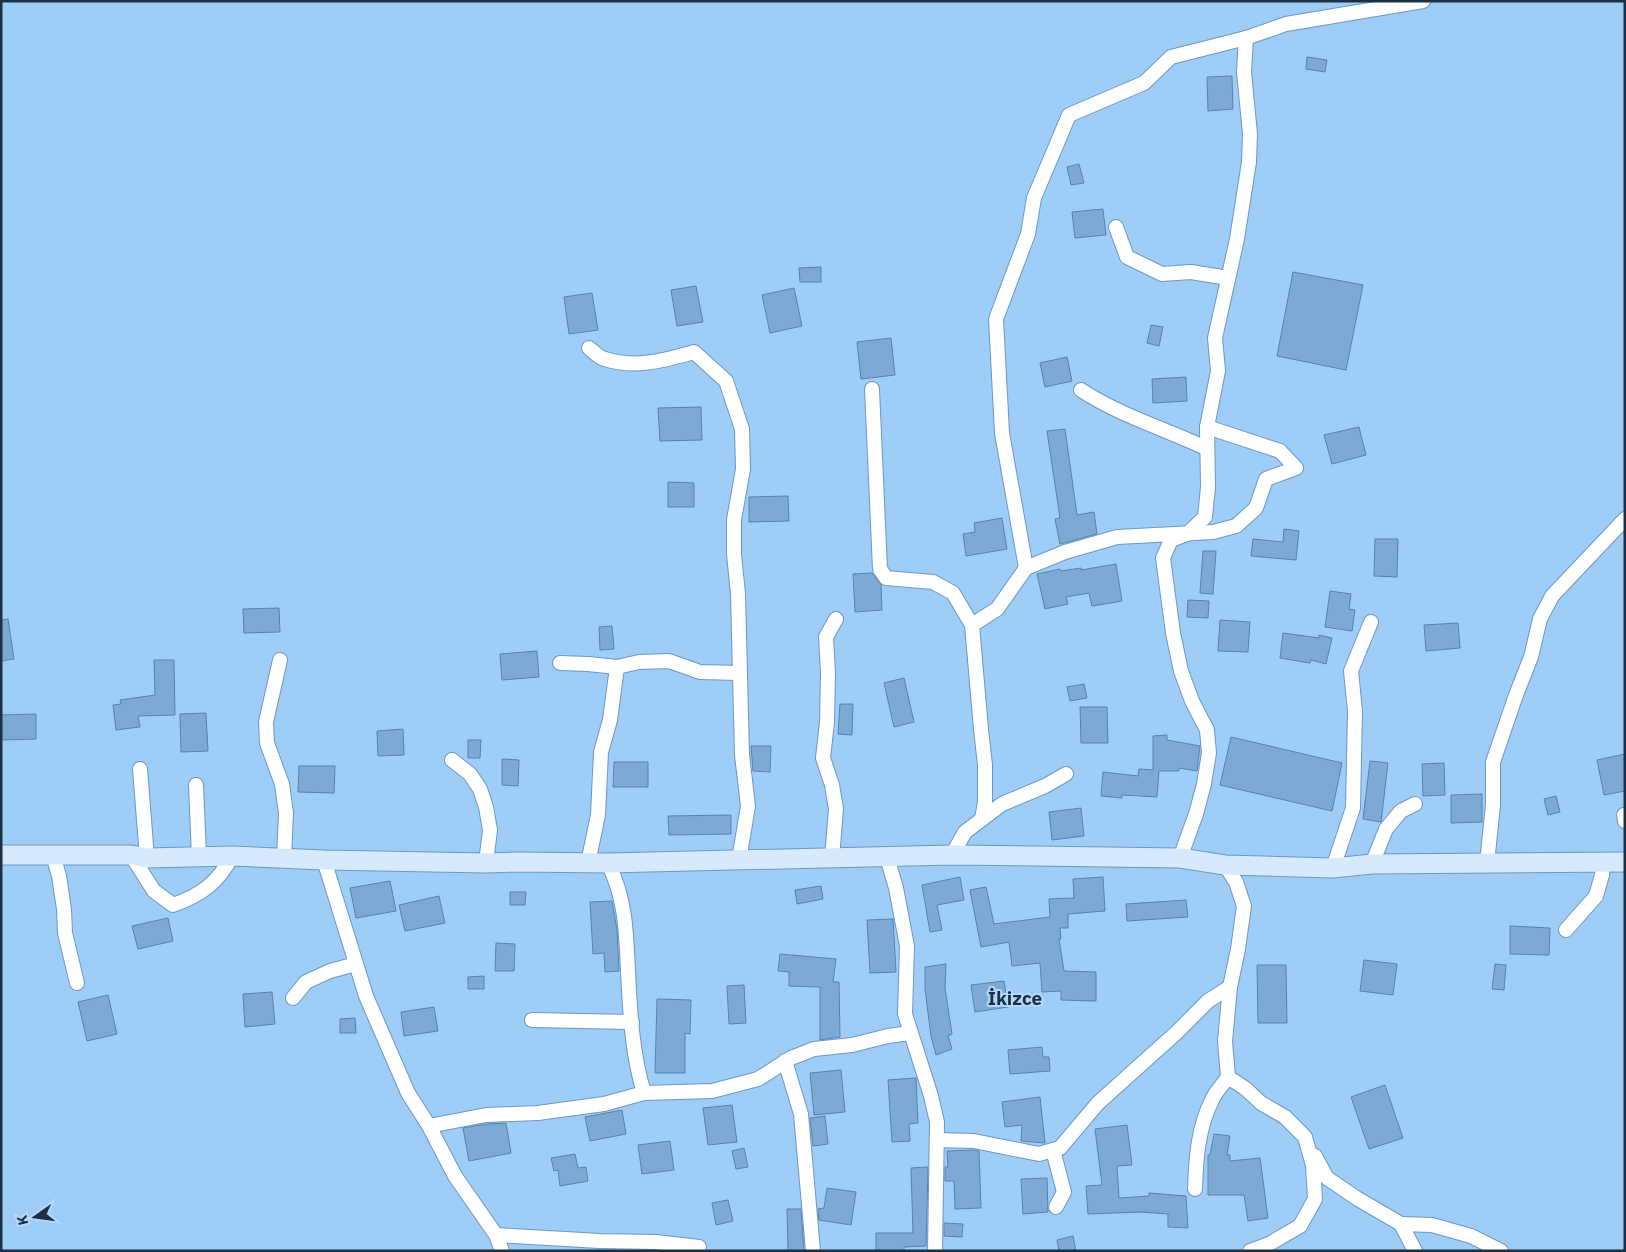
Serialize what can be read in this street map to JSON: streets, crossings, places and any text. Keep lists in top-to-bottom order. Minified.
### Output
{"districts":["İkizce"],"north":"left"}
